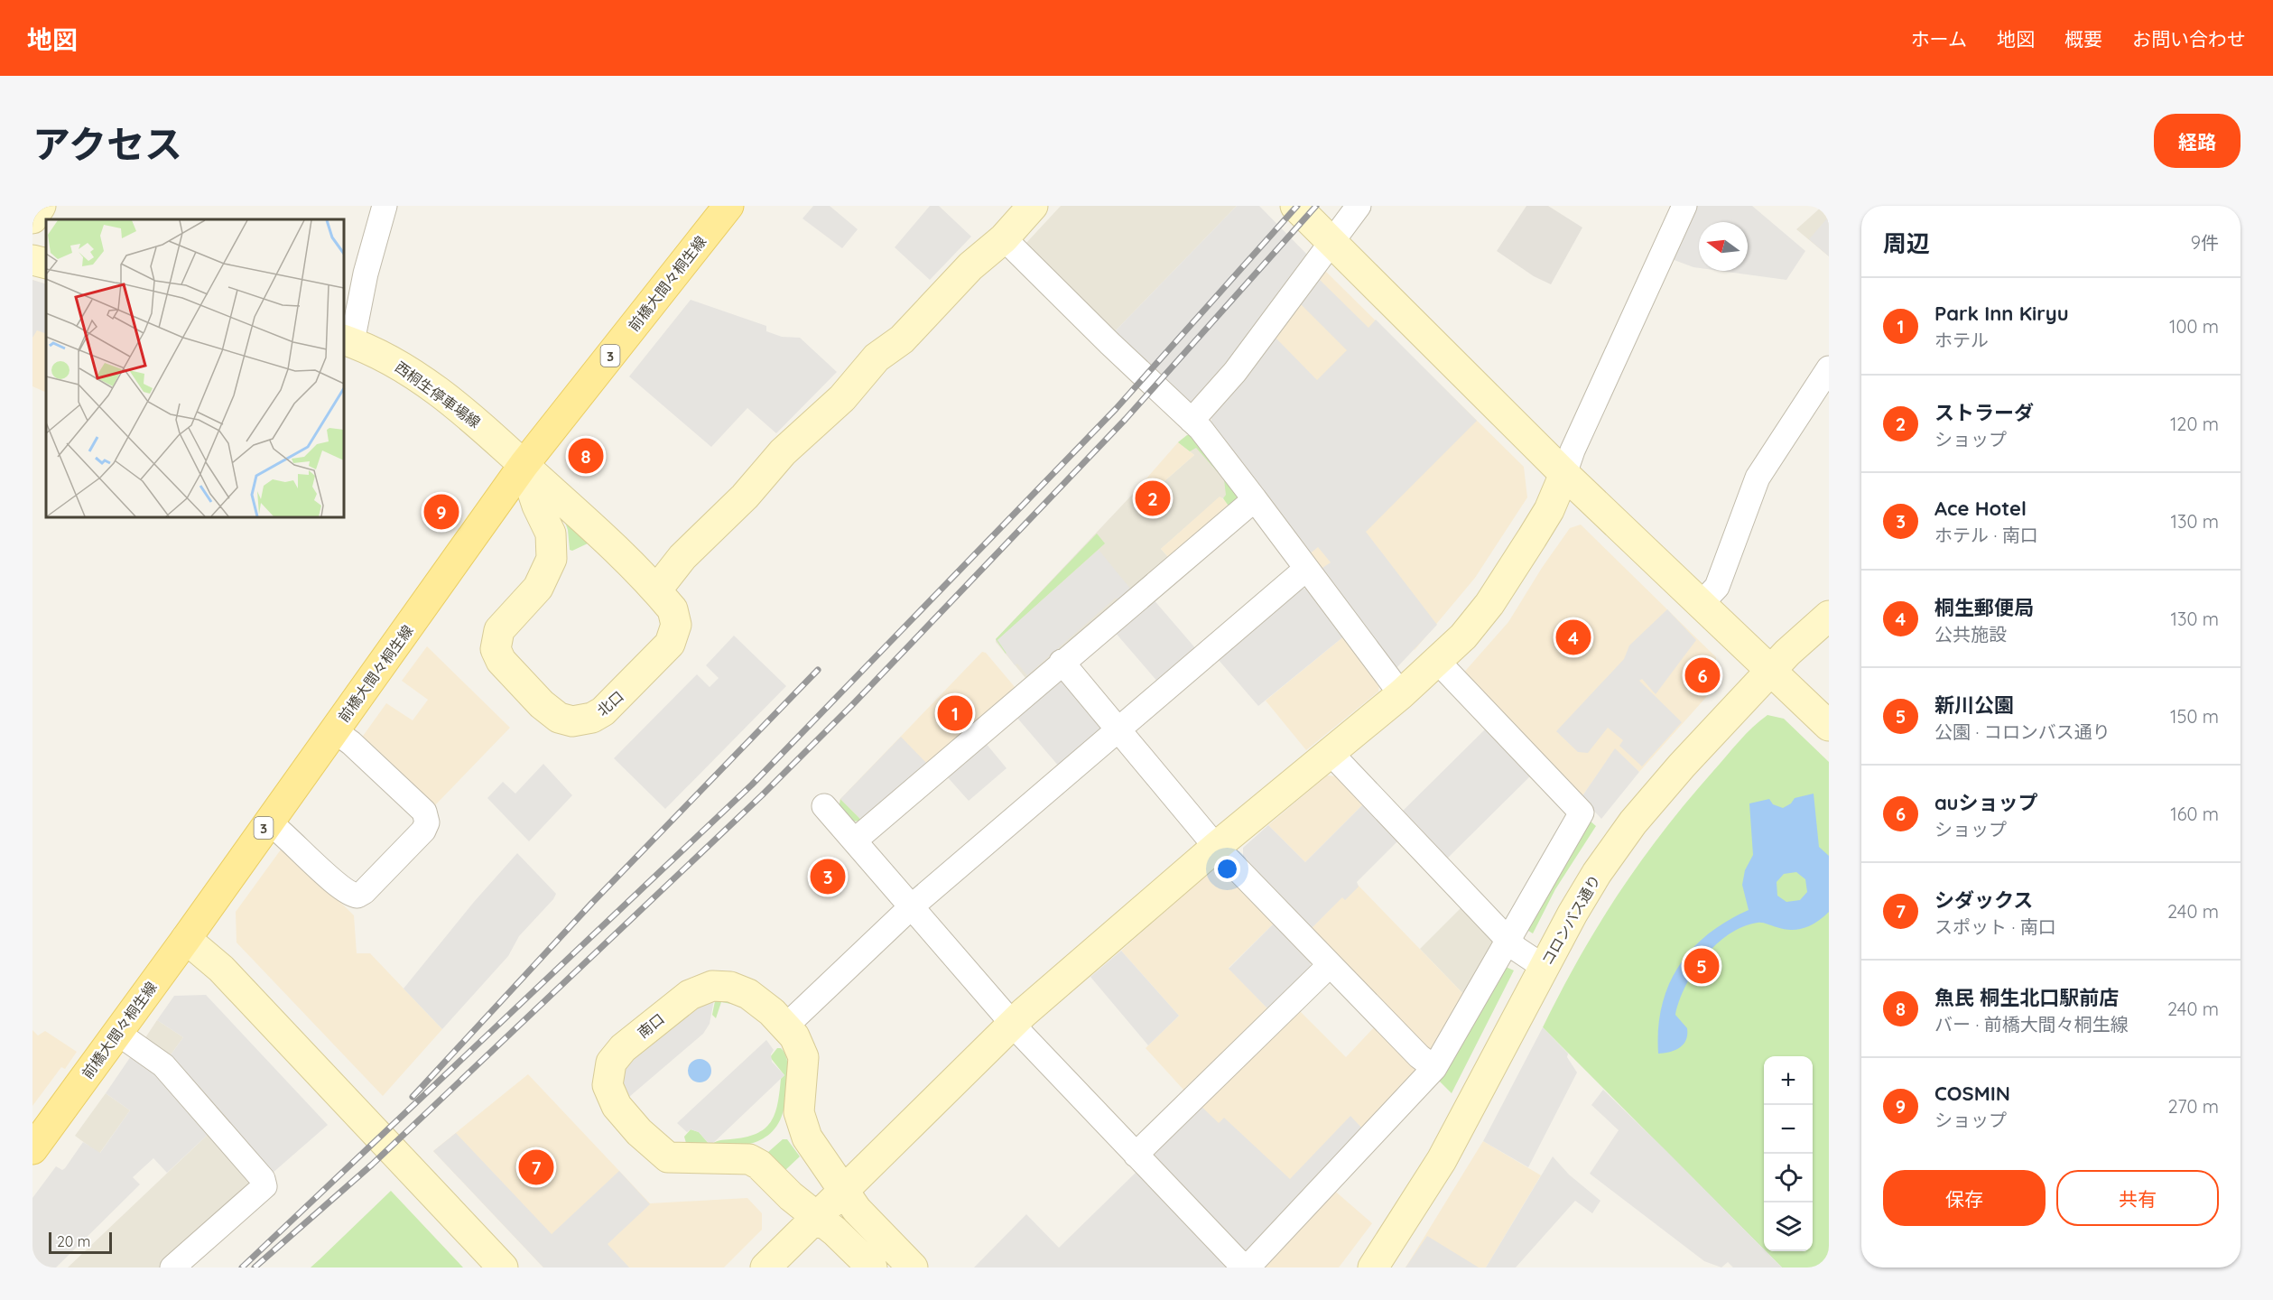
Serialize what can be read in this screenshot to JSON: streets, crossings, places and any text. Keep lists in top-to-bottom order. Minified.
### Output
{"streets":{"main road":["前橋大間々桐生線","3"],"street":["西桐生停車場線","北口","コロンバス通り","南口"]},"crossings":[["前橋大間々桐生線","西桐生停車場線"],["前橋大間々桐生線","北口"],["西桐生停車場線","北口"]],"scale_bar":"20 m","north":"left","page":{"header":"地図","nav":["ホーム","地図","概要","お問い合わせ"],"title":"アクセス","buttons":["経路",["保存","共有"]],"heading":["周辺","9件"],"list":[{"mark":"1","name":"Park Inn Kiryu","note":"ホテル","value":"100 m"},{"mark":"2","name":"ストラーダ","note":"ショップ","value":"120 m"},{"mark":"3","name":"Ace Hotel","note":"ホテル · 南口","value":"130 m"},{"mark":"4","name":"桐生郵便局","note":"公共施設","value":"130 m"},{"mark":"5","name":"新川公園","note":"公園 · コロンバス通り","value":"150 m"},{"mark":"6","name":"auショップ","note":"ショップ","value":"160 m"},{"mark":"7","name":"シダックス","note":"スポット · 南口","value":"240 m"},{"mark":"8","name":"魚民 桐生北口駅前店","note":"バー · 前橋大間々桐生線","value":"240 m"},{"mark":"9","name":"COSMIN","note":"ショップ","value":"270 m"}],"pins":["8","2","9","4","6","1","3","5","7"],"map_buttons":["+","−"],"scale":"20 m"}}
